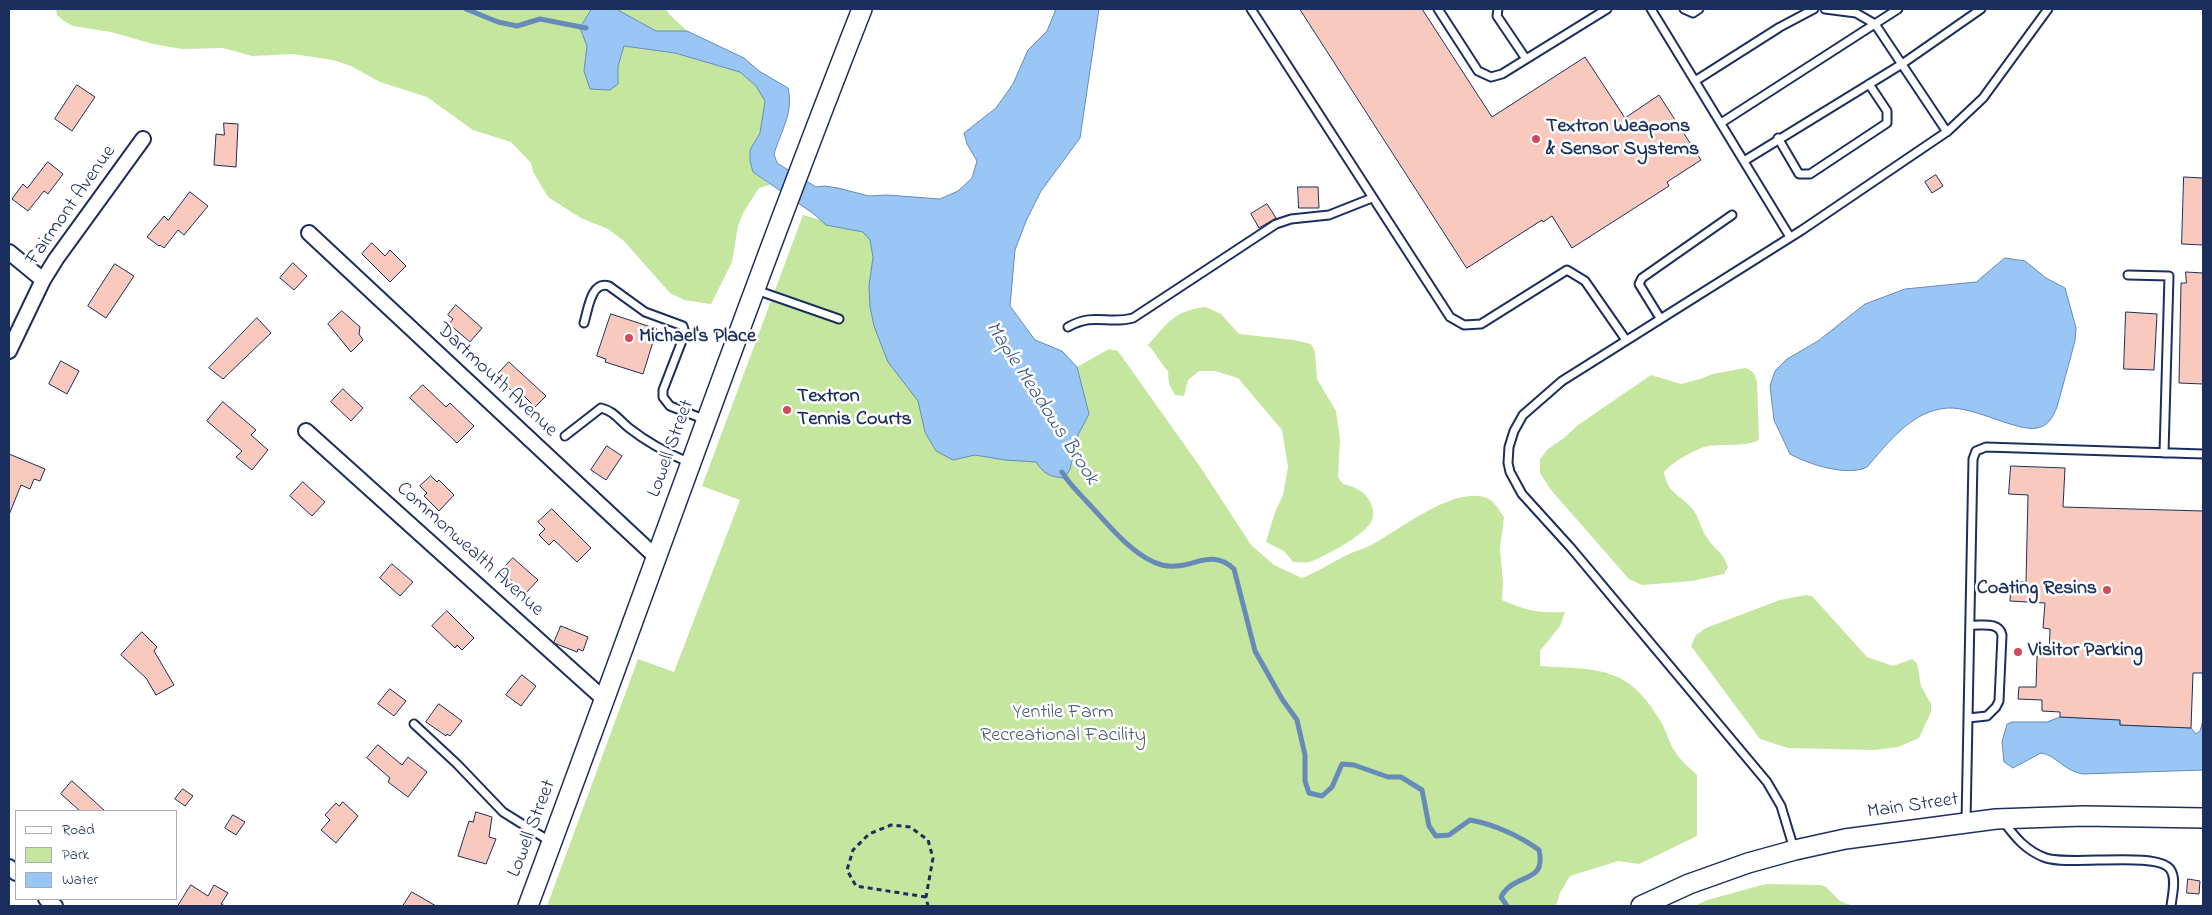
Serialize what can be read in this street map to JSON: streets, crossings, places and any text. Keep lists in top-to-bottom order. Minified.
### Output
{"streets":{"main road":["Lowell Street","Main Street"],"street":["Fairmont Avenue","Dartmouth Avenue","Commonwealth Avenue"]},"crossings":[["Dartmouth Avenue","Lowell Street"],["Lowell Street","Commonwealth Avenue"]],"water":["Maple Meadows Brook"],"parks":["Yentile Farm Recreational Facility"],"places":["Textron Weapons & Sensor Systems","Michael's Place","Textron Tennis Courts","Coating Resins","Visitor Parking"],"legend":["Road","Park","Water"]}
